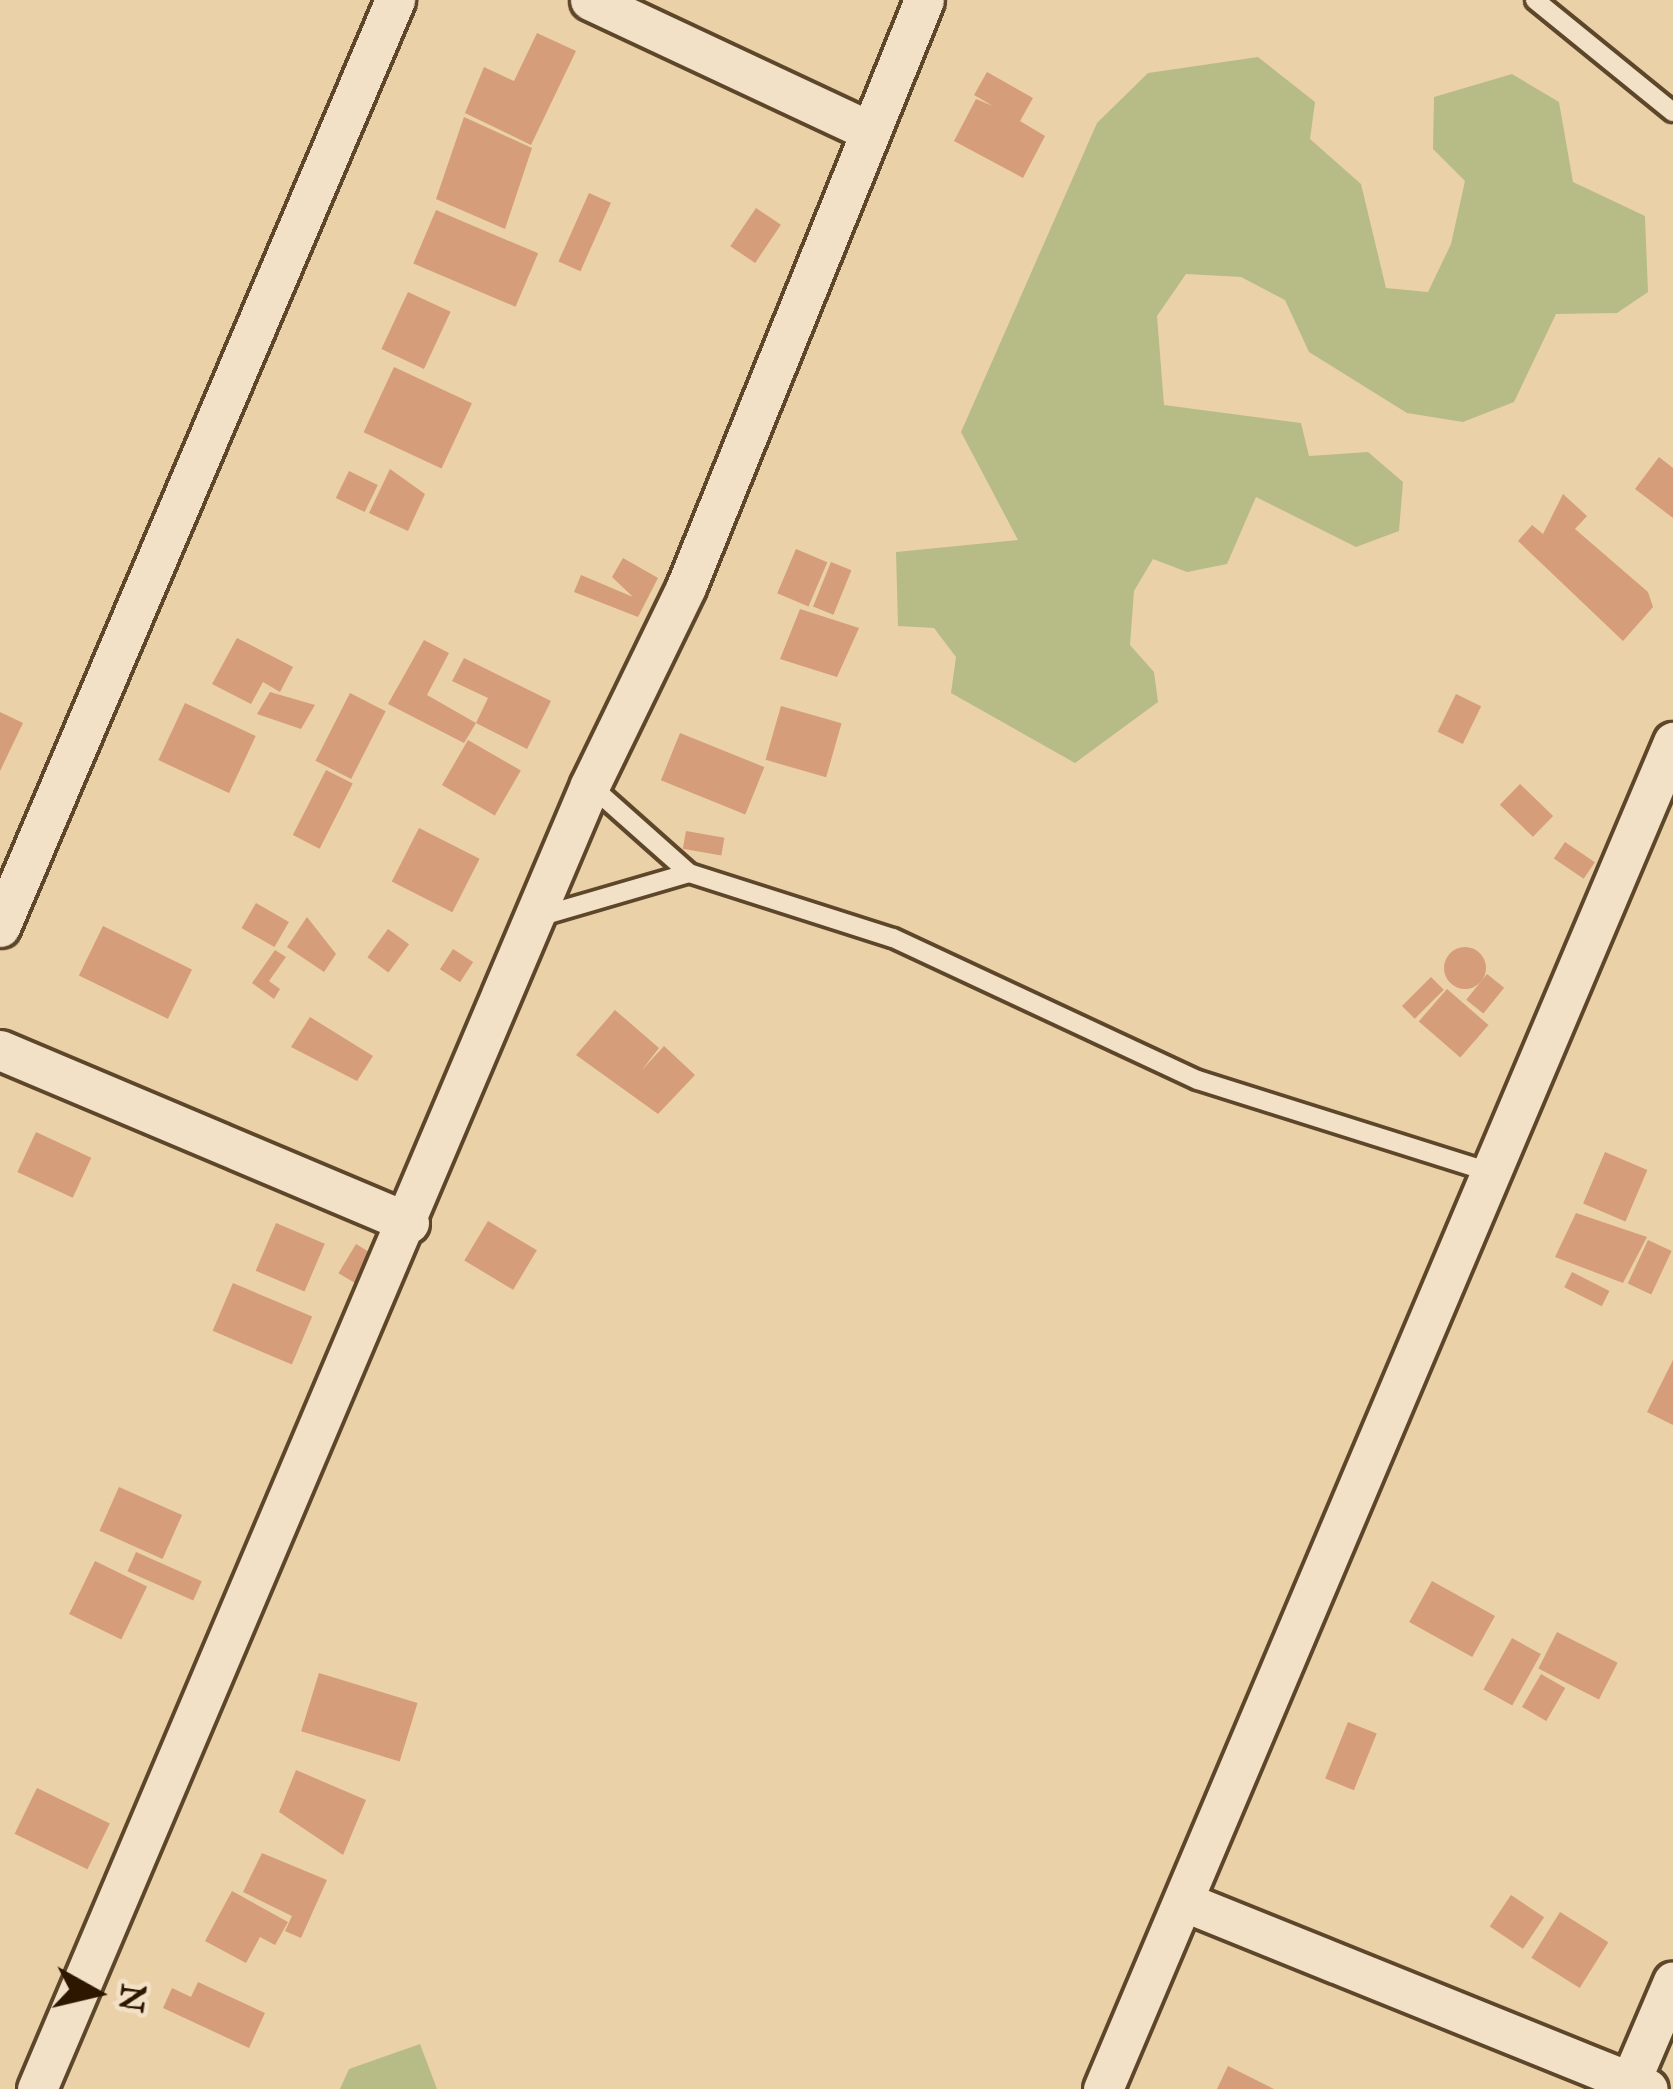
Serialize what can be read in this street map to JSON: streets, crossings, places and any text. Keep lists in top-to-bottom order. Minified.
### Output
{"north":"right"}
